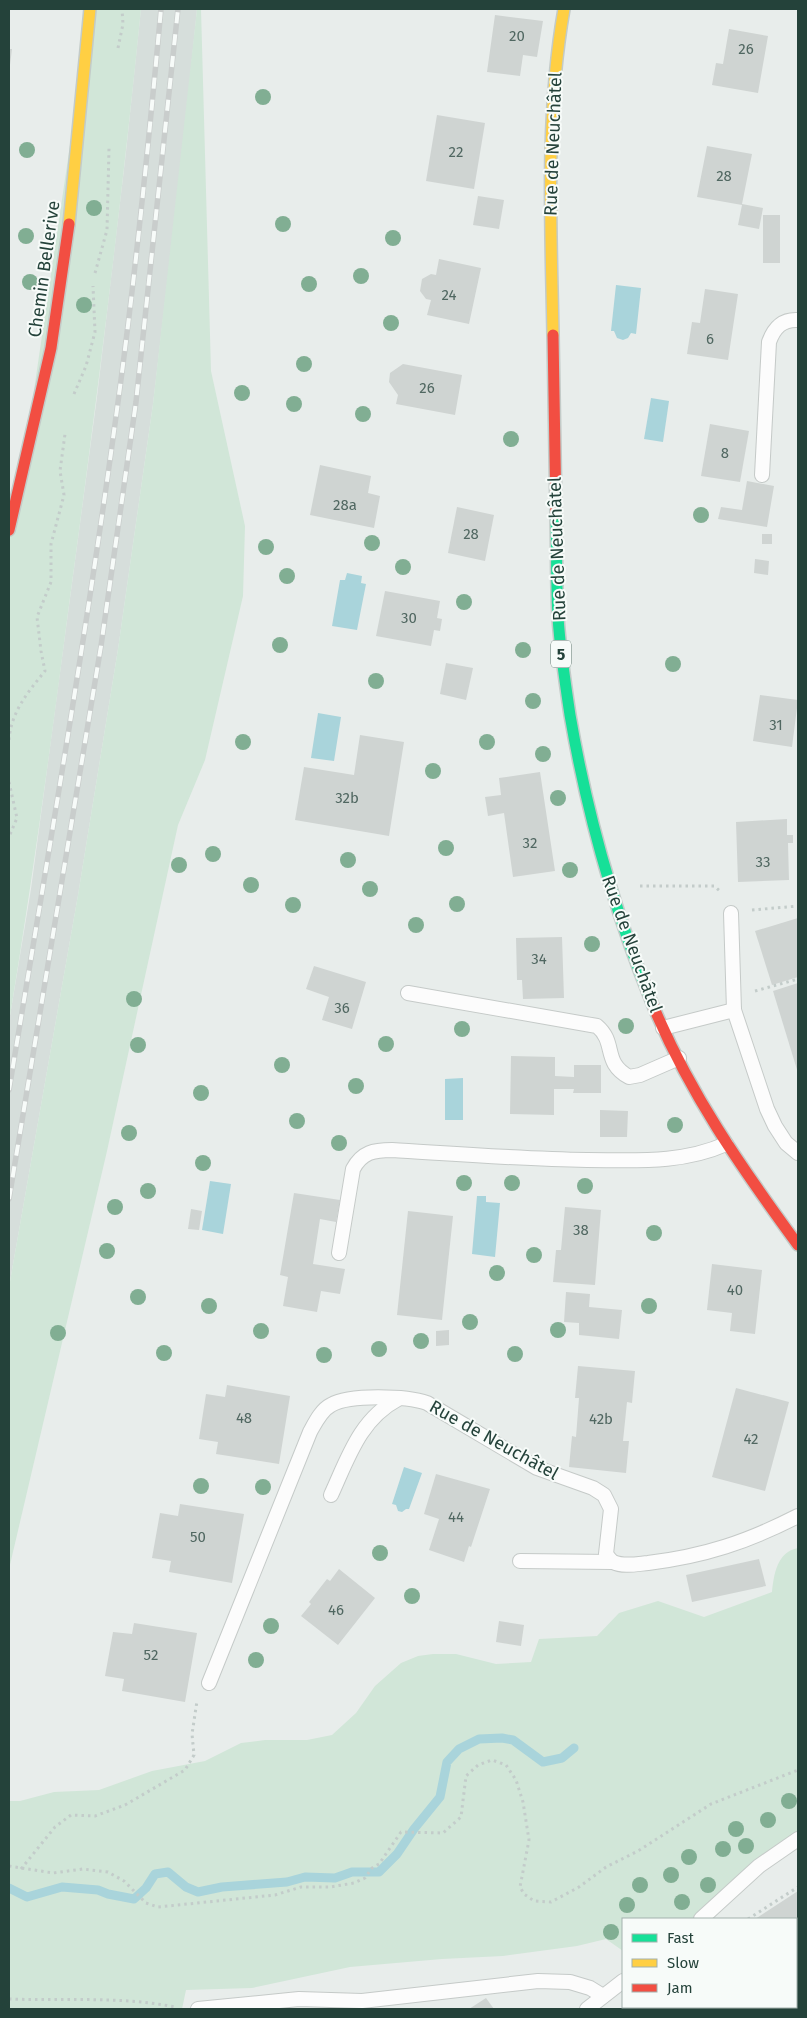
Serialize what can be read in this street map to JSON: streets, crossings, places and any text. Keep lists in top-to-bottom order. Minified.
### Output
{"streets":{"main road":["Rue de Neuchâtel","Chemin Bellerive","5"]},"house_numbers":["20","26","22","28","24","6","26","8","28a","28","30","31","32b","32","33","34","36","38","40","48","42b","42","44","50","46","52"],"legend":["Fast","Slow","Jam"]}
